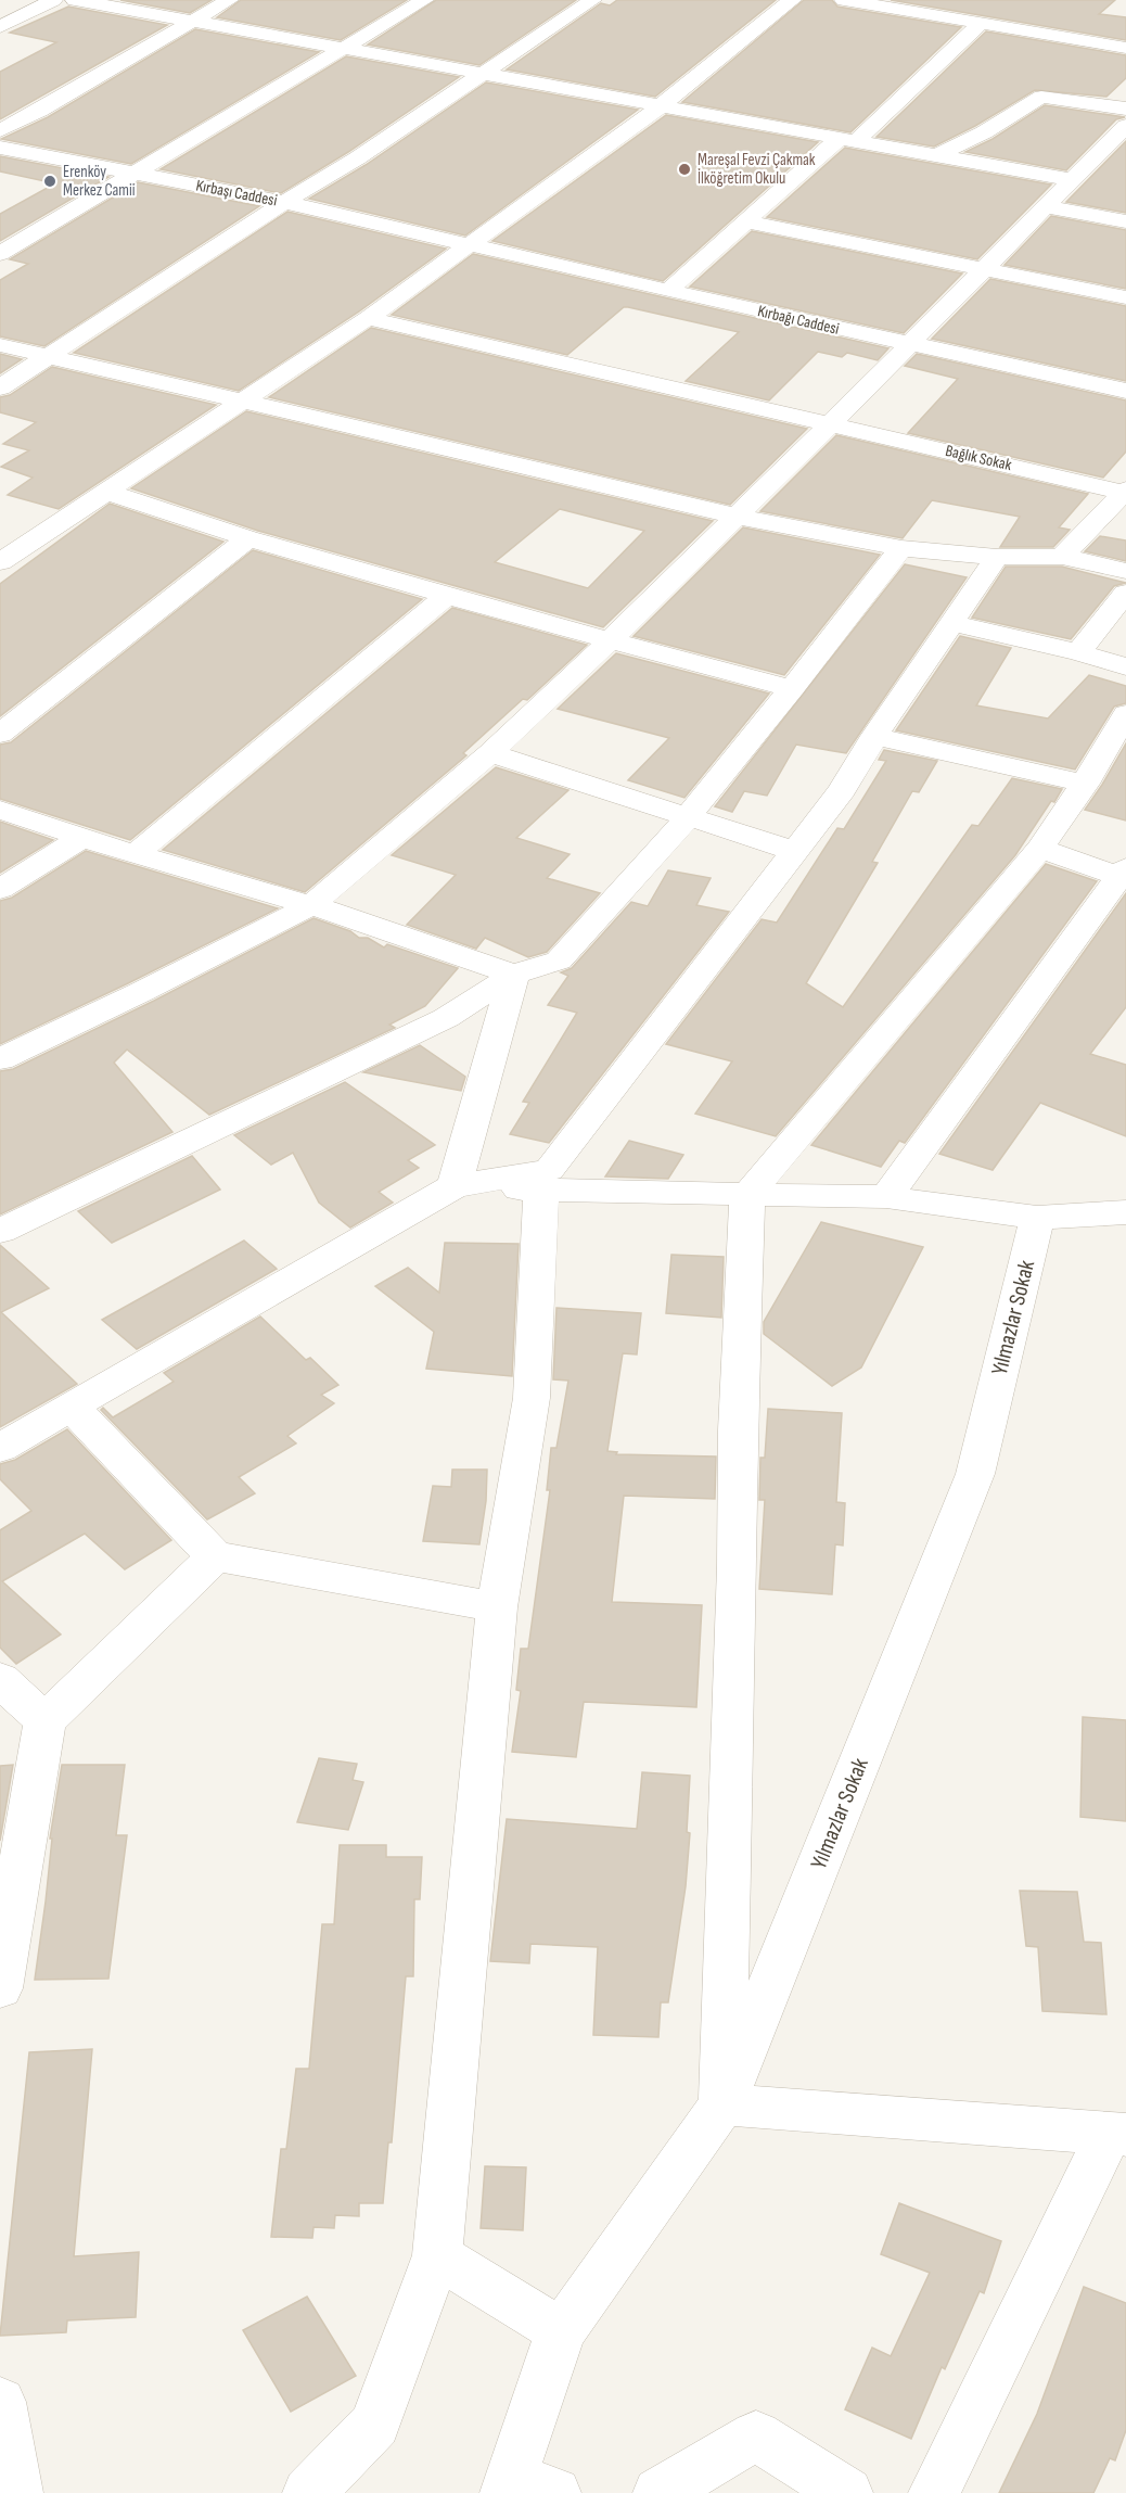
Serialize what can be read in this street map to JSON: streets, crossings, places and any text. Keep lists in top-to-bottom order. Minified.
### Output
{"streets":{"street":["Kırbaşı Caddesi","Kırbağı Caddesi","Bağlık Sokak","Yılmazlar Sokak"]},"crossings":[["Kırbaşı Caddesi","Kırbağı Caddesi"]],"places":["Mareşal Fevzi Çakmak İlköğretim Okulu","Erenköy Merkez Camii"]}
